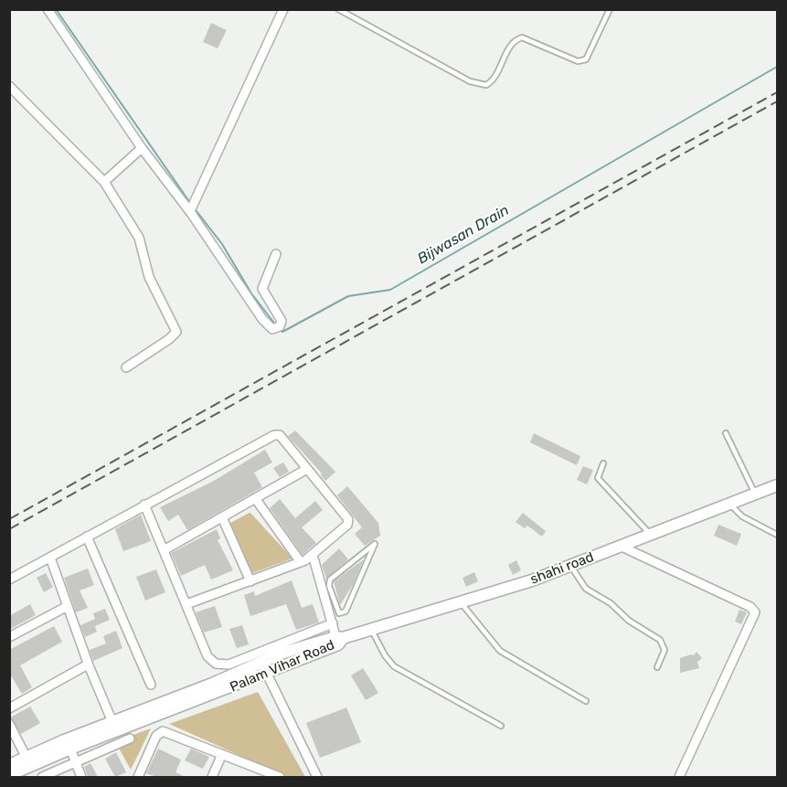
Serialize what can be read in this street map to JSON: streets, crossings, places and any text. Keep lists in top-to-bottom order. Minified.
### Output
{"streets":{"street":["shahi road","Palam Vihar Road"]},"crossings":[["shahi road","Palam Vihar Road"]],"water":["Bijwasan Drain"]}
